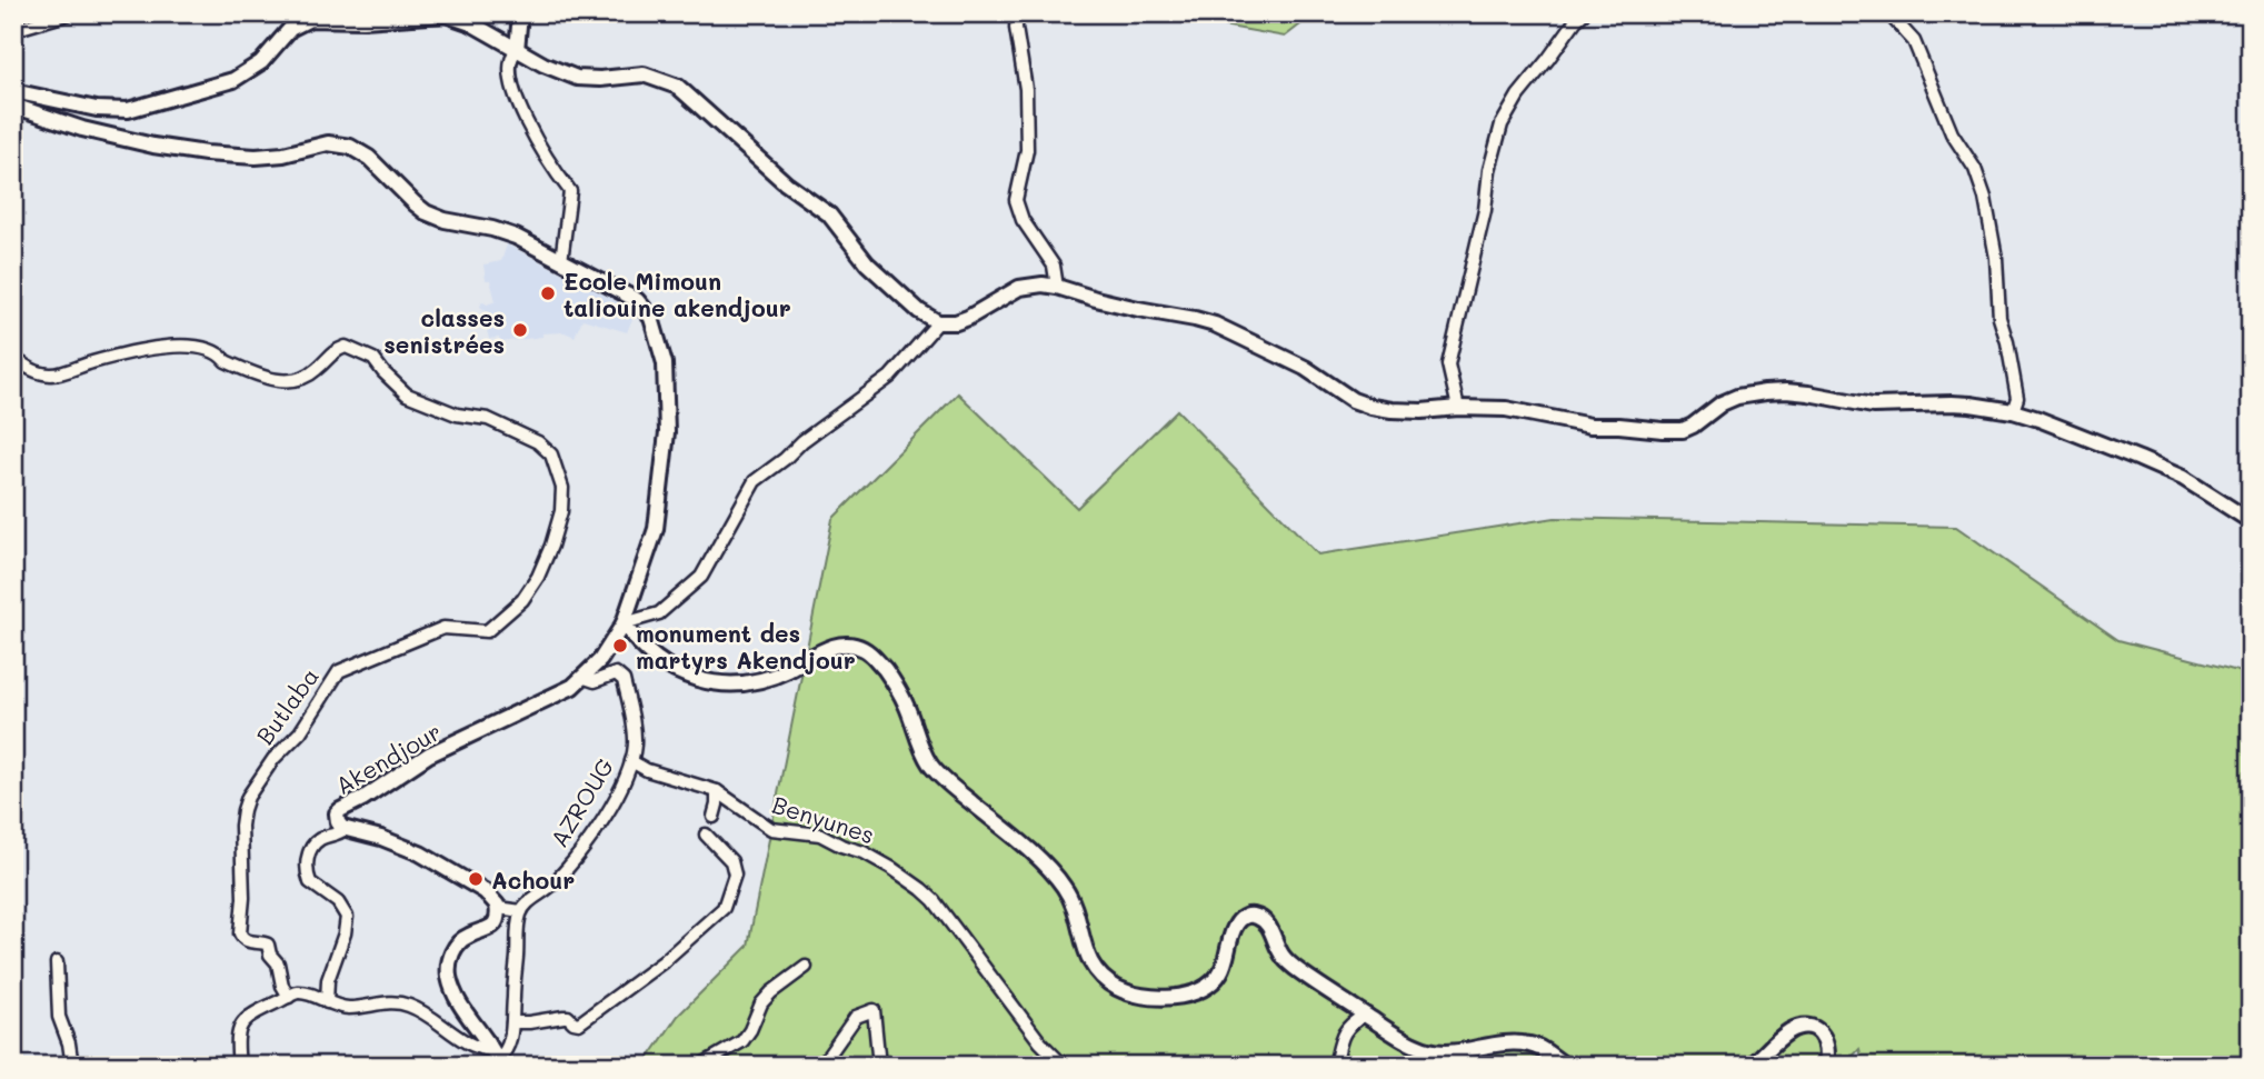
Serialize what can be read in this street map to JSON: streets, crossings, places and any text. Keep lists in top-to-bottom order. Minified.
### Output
{"streets":{"main road":["Akendjour"],"street":["Butlaba","AZROUG","Benyunes"]},"crossings":[["Akendjour","AZROUG"],["AZROUG","Benyunes"]],"places":["Ecole Mimoun taliouine akendjour","classes senistrées","monument des martyrs Akendjour","Achour"]}
